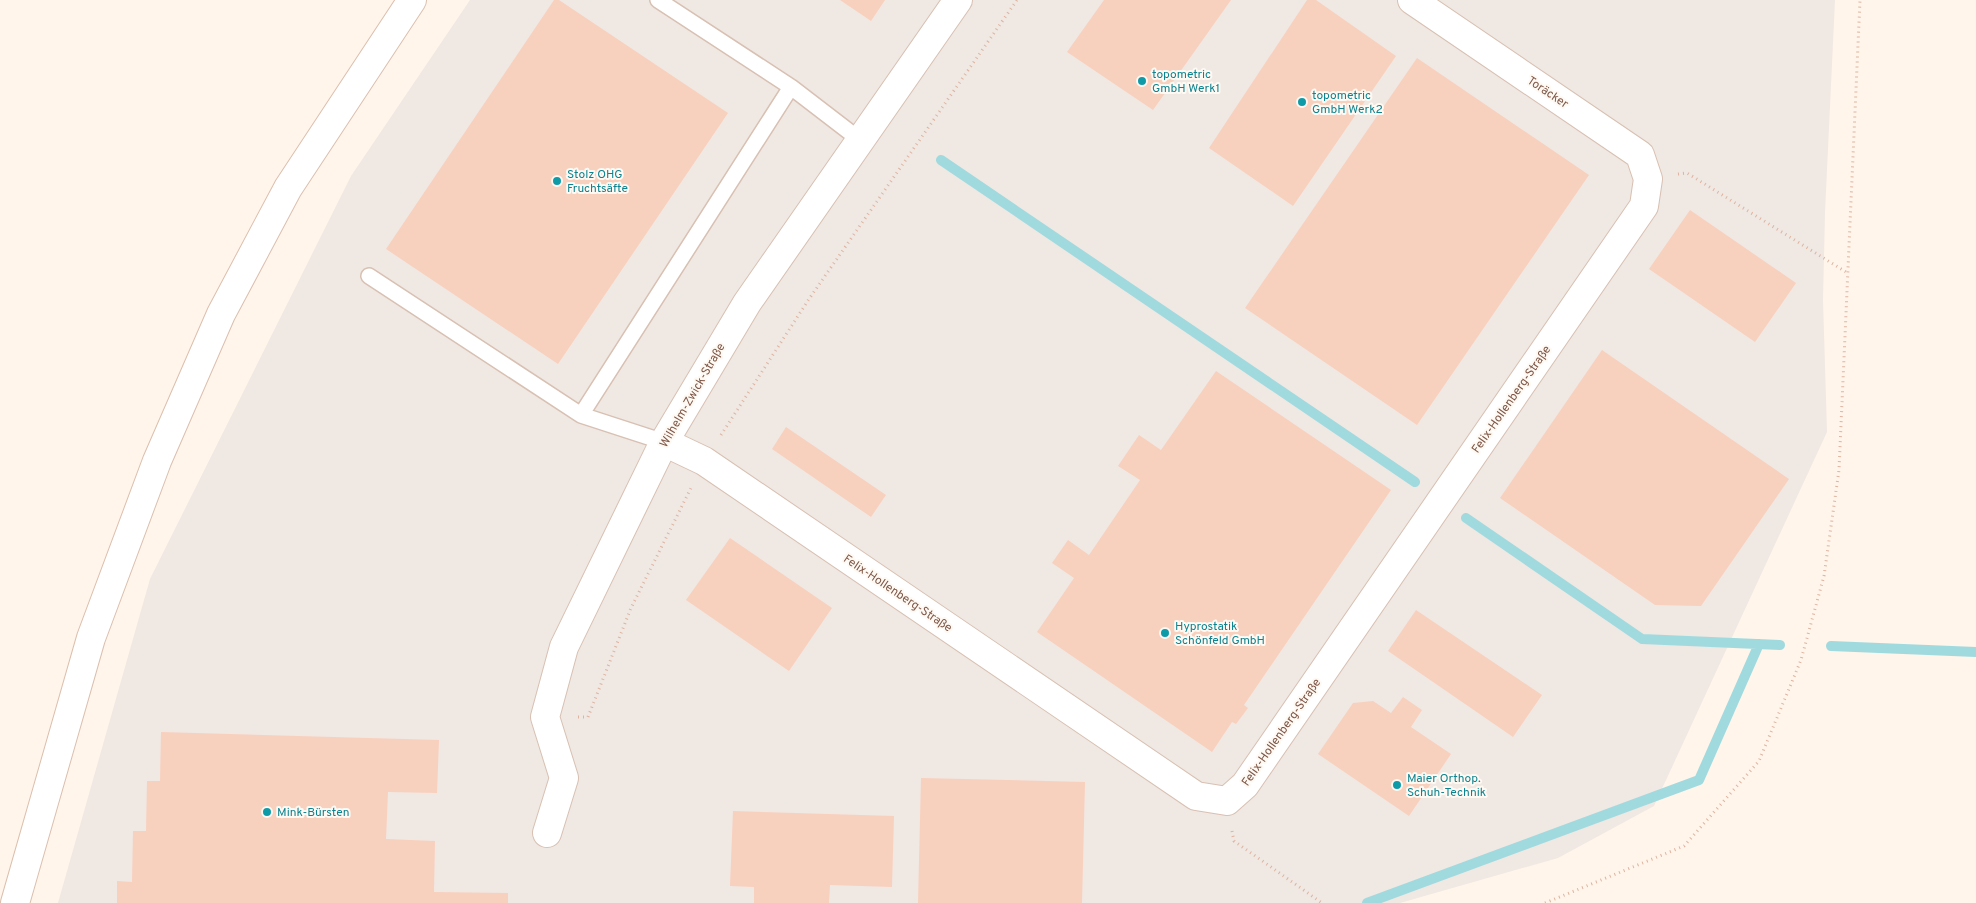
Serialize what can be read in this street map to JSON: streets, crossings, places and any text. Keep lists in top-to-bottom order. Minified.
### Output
{"streets":{"street":["Toräcker","Wilhelm-Zwick-Straße","Felix-Hollenberg-Straße"]},"crossings":[["Toräcker","Felix-Hollenberg-Straße"],["Wilhelm-Zwick-Straße","Felix-Hollenberg-Straße"]],"places":["topometric GmbH Werk1","topometric GmbH Werk2","Stolz OHG Fruchtsäfte","Hyprostatik Schönfeld GmbH","Maier Orthop. Schuh-Technik","Mink-Bürsten"]}
